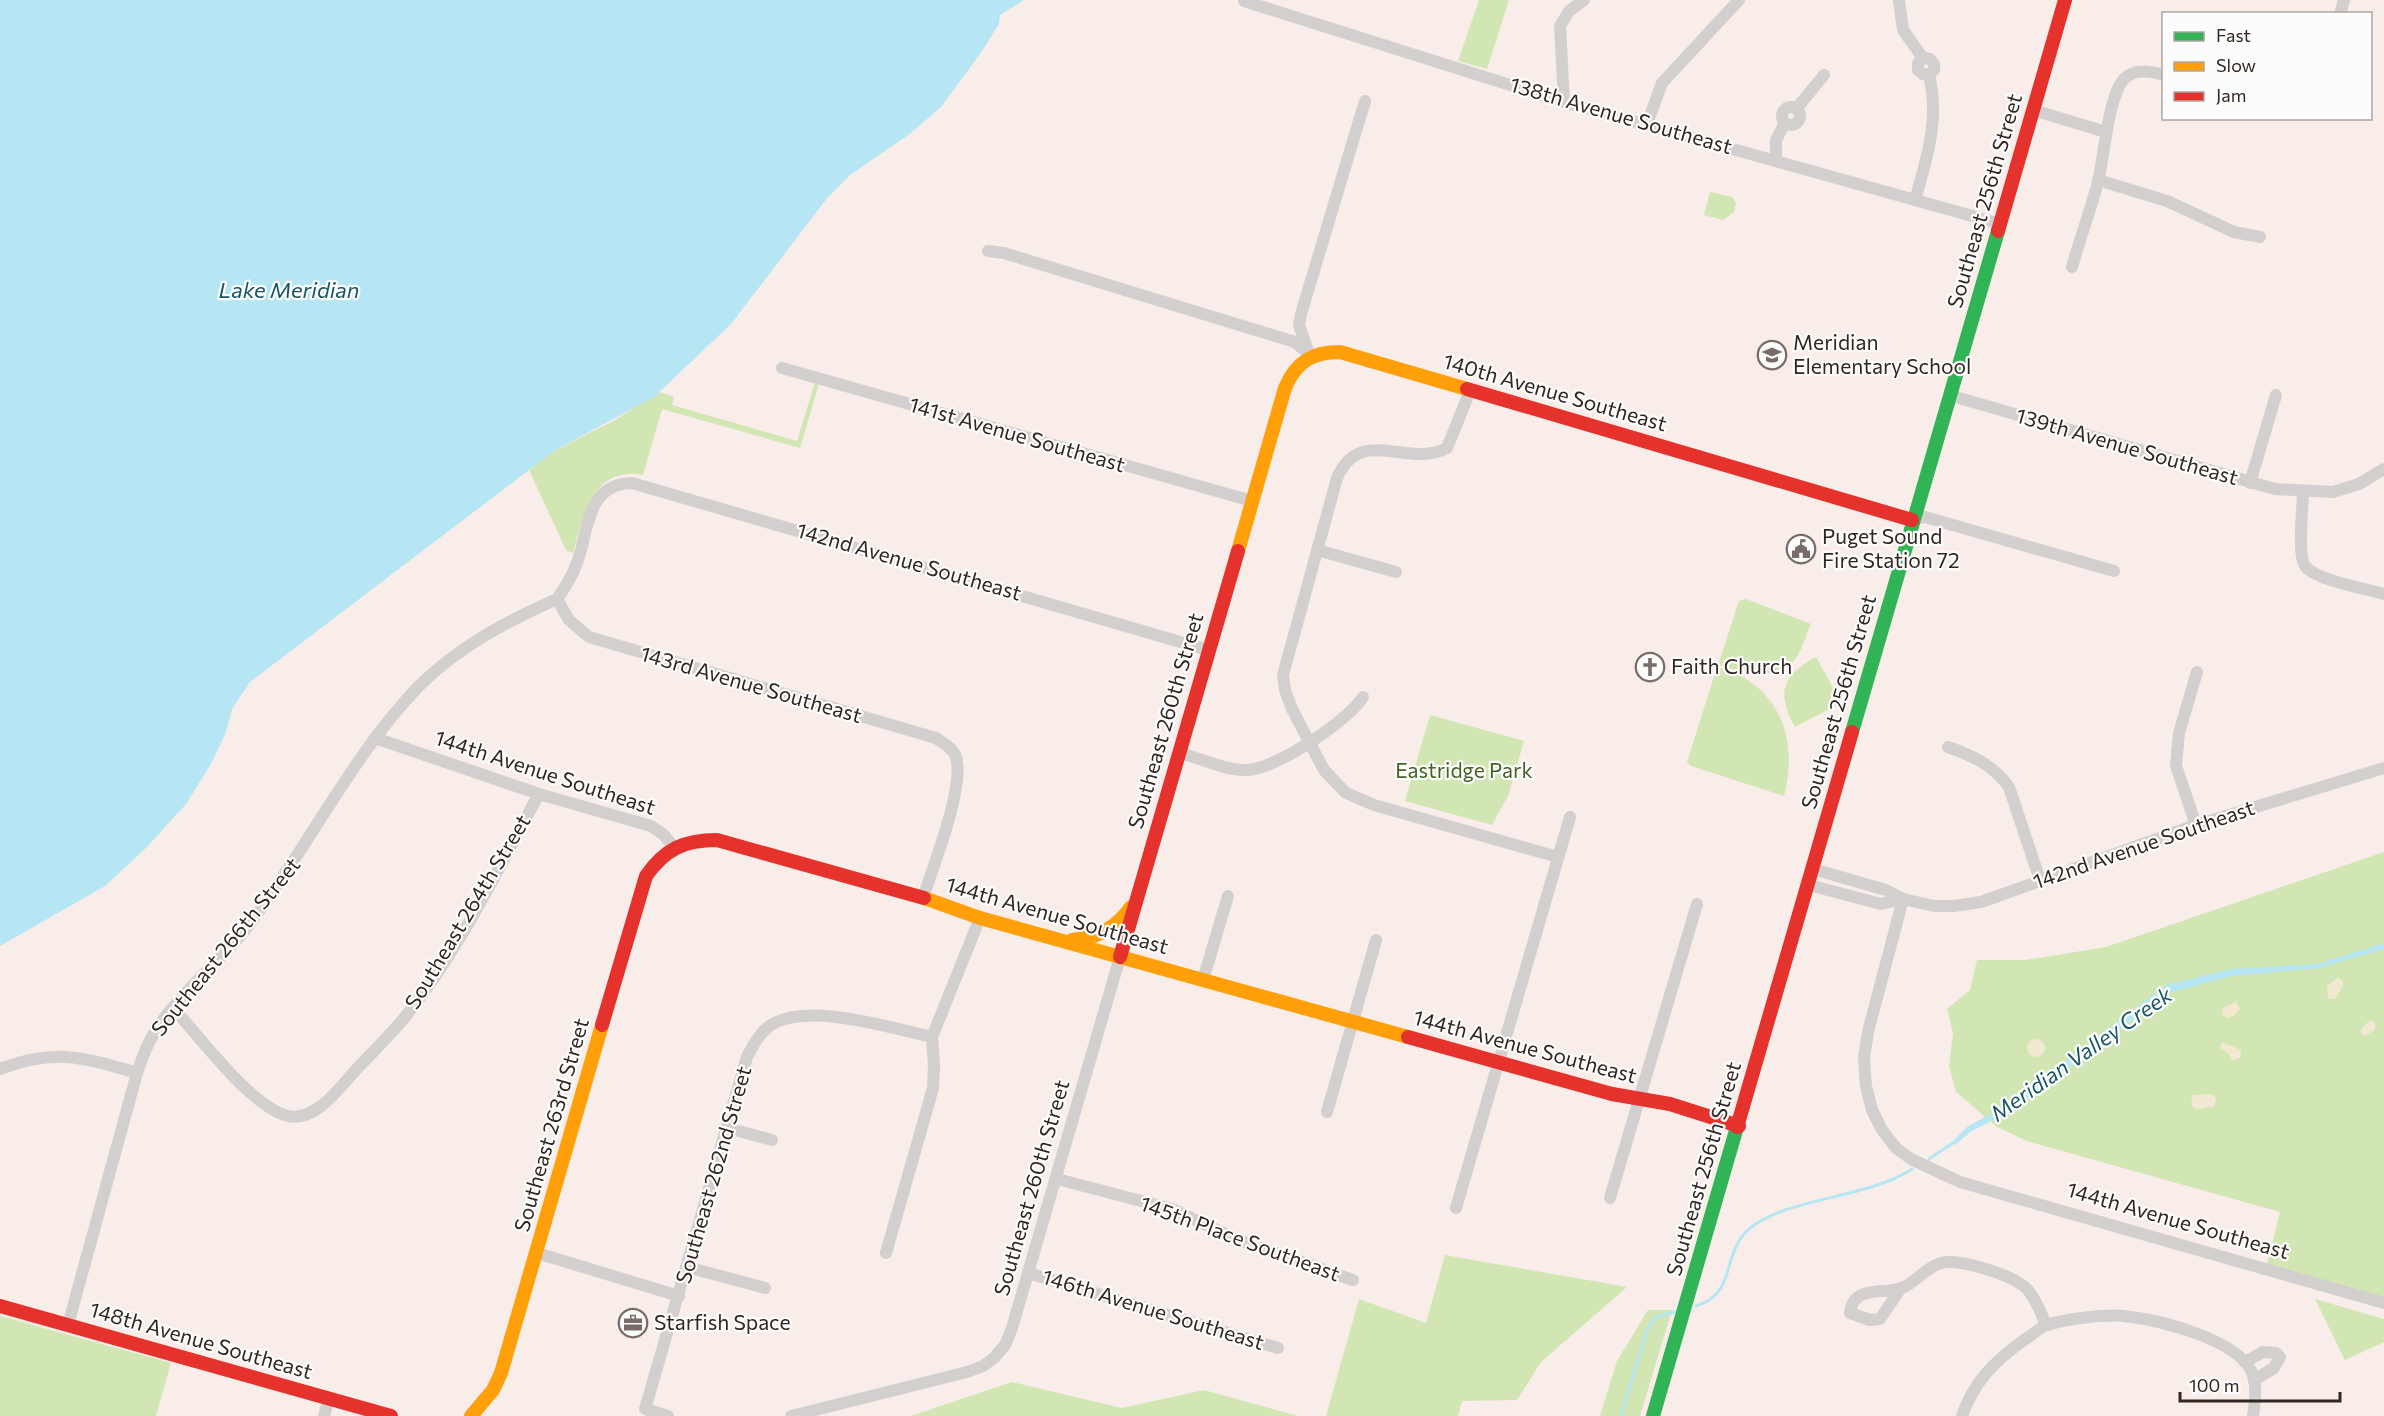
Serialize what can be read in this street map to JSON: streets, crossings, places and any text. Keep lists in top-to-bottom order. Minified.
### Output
{"streets":{"street":["138th Avenue Southeast","Southeast 256th Street","140th Avenue Southeast","141st Avenue Southeast","139th Avenue Southeast","142nd Avenue Southeast","143rd Avenue Southeast","Southeast 260th Street","144th Avenue Southeast","Southeast 264th Street","Southeast 266th Street","Southeast 263rd Street","Southeast 262nd Street","145th Place Southeast","146th Avenue Southeast","148th Avenue Southeast"]},"crossings":[["138th Avenue Southeast","Southeast 256th Street"],["Southeast 256th Street","140th Avenue Southeast"],["Southeast 256th Street","139th Avenue Southeast"],["Southeast 256th Street","142nd Avenue Southeast"],["Southeast 256th Street","144th Avenue Southeast"],["140th Avenue Southeast","Southeast 260th Street"],["141st Avenue Southeast","Southeast 260th Street"],["142nd Avenue Southeast","143rd Avenue Southeast"],["142nd Avenue Southeast","Southeast 260th Street"],["142nd Avenue Southeast","144th Avenue Southeast"],["142nd Avenue Southeast","Southeast 266th Street"],["143rd Avenue Southeast","144th Avenue Southeast"],["143rd Avenue Southeast","Southeast 266th Street"],["Southeast 260th Street","144th Avenue Southeast"],["Southeast 260th Street","145th Place Southeast"],["Southeast 260th Street","146th Avenue Southeast"],["144th Avenue Southeast","Southeast 264th Street"],["144th Avenue Southeast","Southeast 266th Street"],["144th Avenue Southeast","Southeast 263rd Street"],["Southeast 264th Street","Southeast 266th Street"],["Southeast 266th Street","148th Avenue Southeast"]],"water":["Lake Meridian","Meridian Valley Creek"],"parks":["Eastridge Park"],"places":{"school or university":["Meridian Elementary School"],"public building":["Puget Sound Fire Station 72"],"church":["Faith Church"],"office":["Starfish Space"]},"legend":["Fast","Slow","Jam"],"scale_bar":"100 m"}
